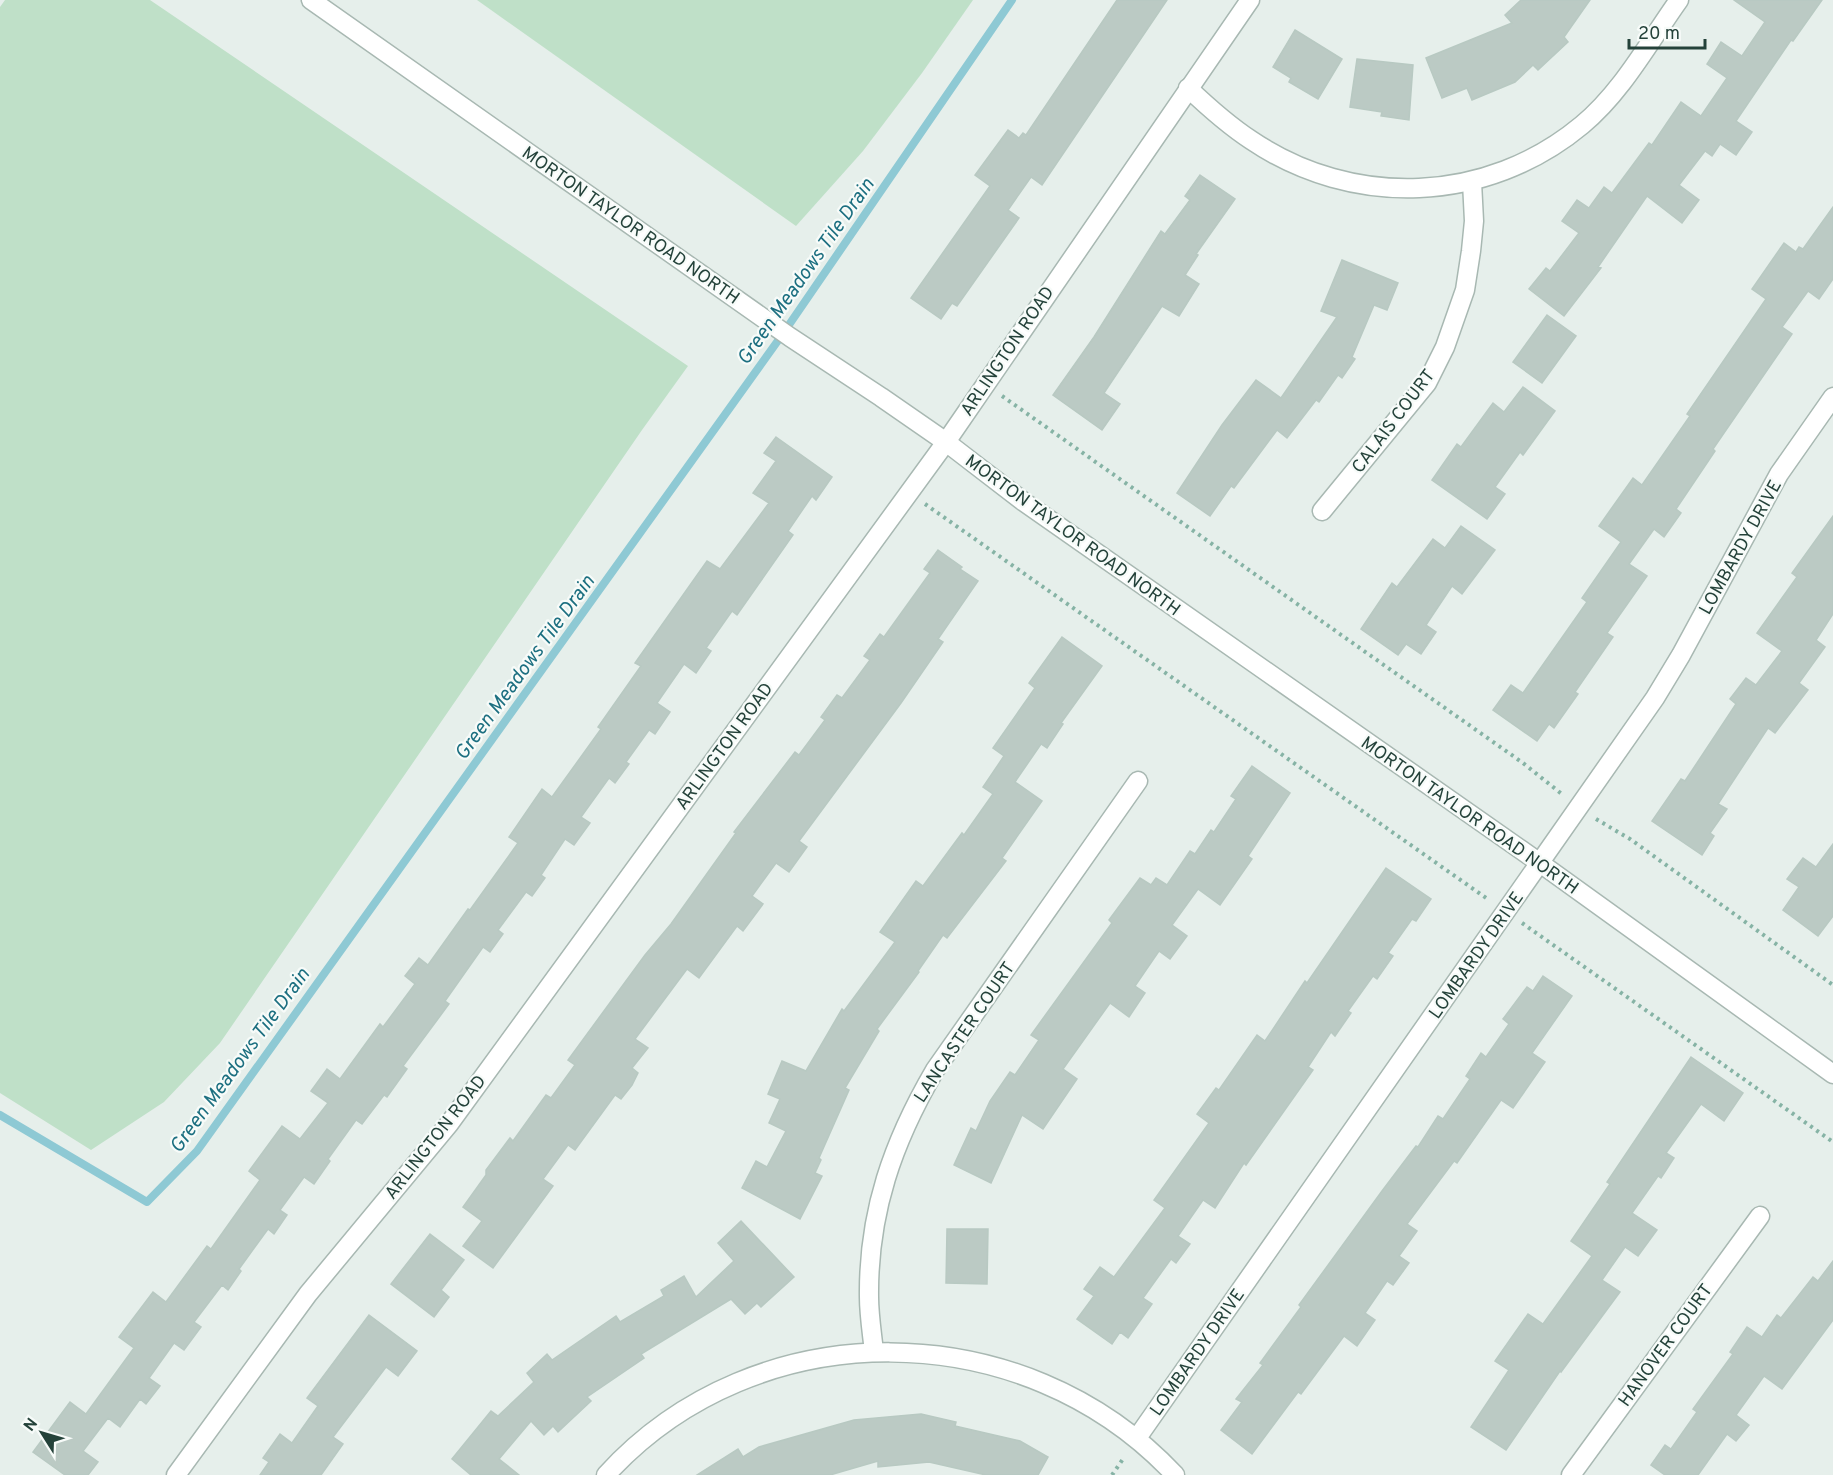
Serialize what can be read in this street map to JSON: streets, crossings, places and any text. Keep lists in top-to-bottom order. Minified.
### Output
{"streets":{"street":["MORTON TAYLOR ROAD NORTH","ARLINGTON ROAD","CALAIS COURT","LOMBARDY DRIVE","LANCASTER COURT","HANOVER COURT"]},"crossings":[["MORTON TAYLOR ROAD NORTH","ARLINGTON ROAD"],["MORTON TAYLOR ROAD NORTH","LOMBARDY DRIVE"]],"water":["Green Meadows Tile Drain"],"scale_bar":"20 m","north":"top left"}
